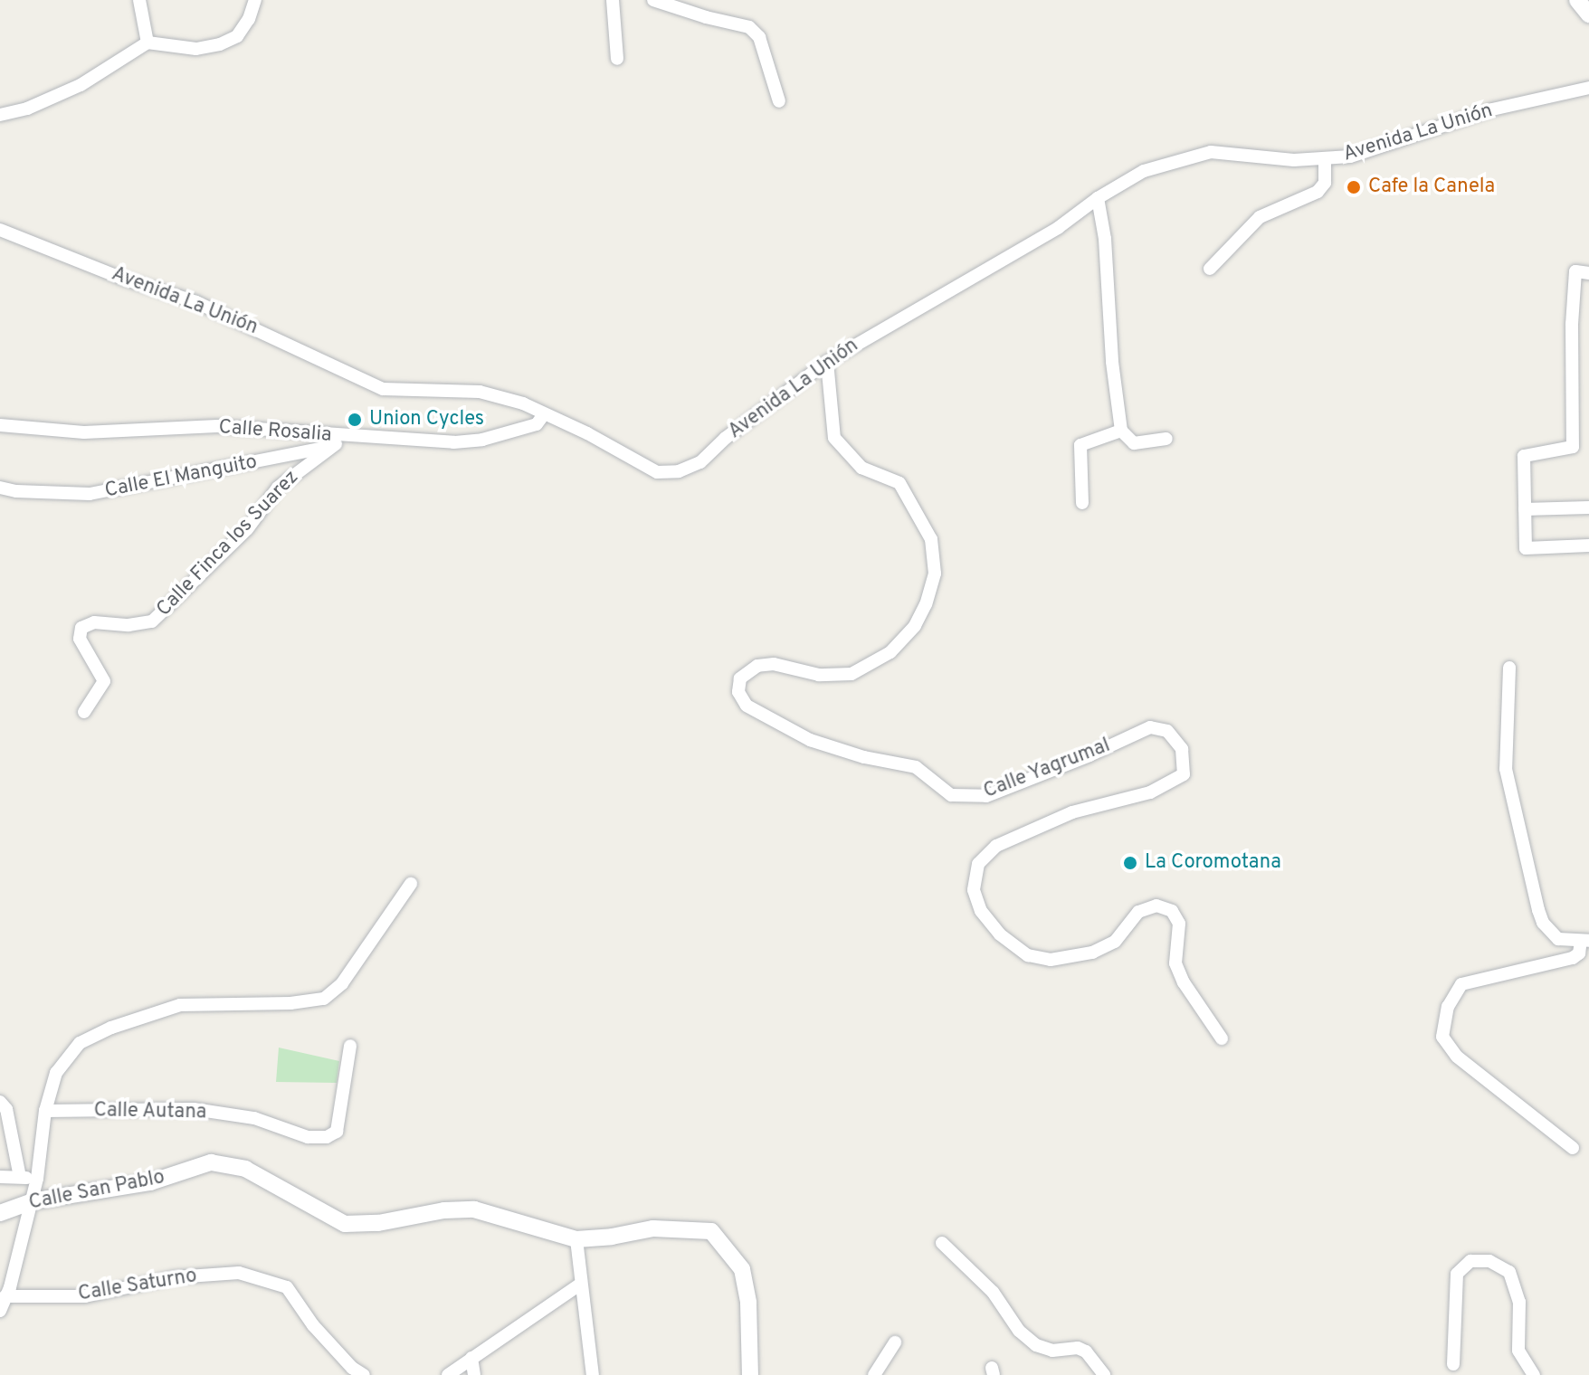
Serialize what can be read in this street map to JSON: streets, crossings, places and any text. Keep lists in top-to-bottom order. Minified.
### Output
{"streets":{"street":["Avenida La Unión","Calle Rosalia","Calle El Manguito","Calle Finca los Suarez","Calle Yagrumal","Calle Autana","Calle San Pablo","Calle Saturno"]},"crossings":[["Avenida La Unión","Calle Rosalia"],["Avenida La Unión","Calle Yagrumal"],["Calle Rosalia","Calle El Manguito"],["Calle El Manguito","Calle Finca los Suarez"]],"places":["Cafe la Canela","Union Cycles","La Coromotana"]}
